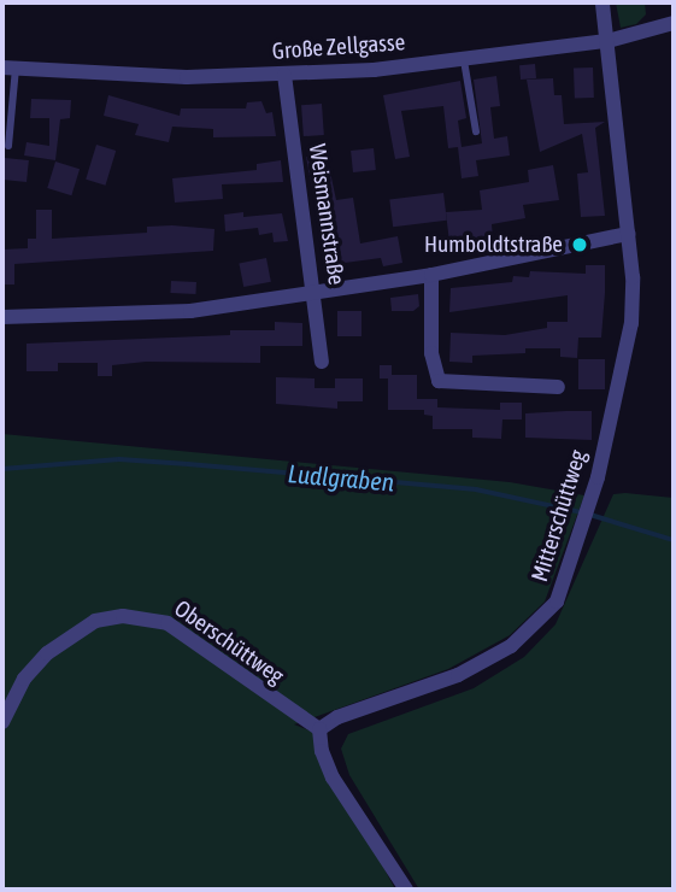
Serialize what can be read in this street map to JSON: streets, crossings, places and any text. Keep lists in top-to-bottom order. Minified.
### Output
{"streets":{"street":["Große Zellgasse","Weismannstraße","Mitterschüttweg","Oberschüttweg"]},"crossings":[["Große Zellgasse","Weismannstraße"],["Große Zellgasse","Mitterschüttweg"],["Mitterschüttweg","Oberschüttweg"]],"water":["Ludlgraben"],"places":["Humboldtstraße"]}
